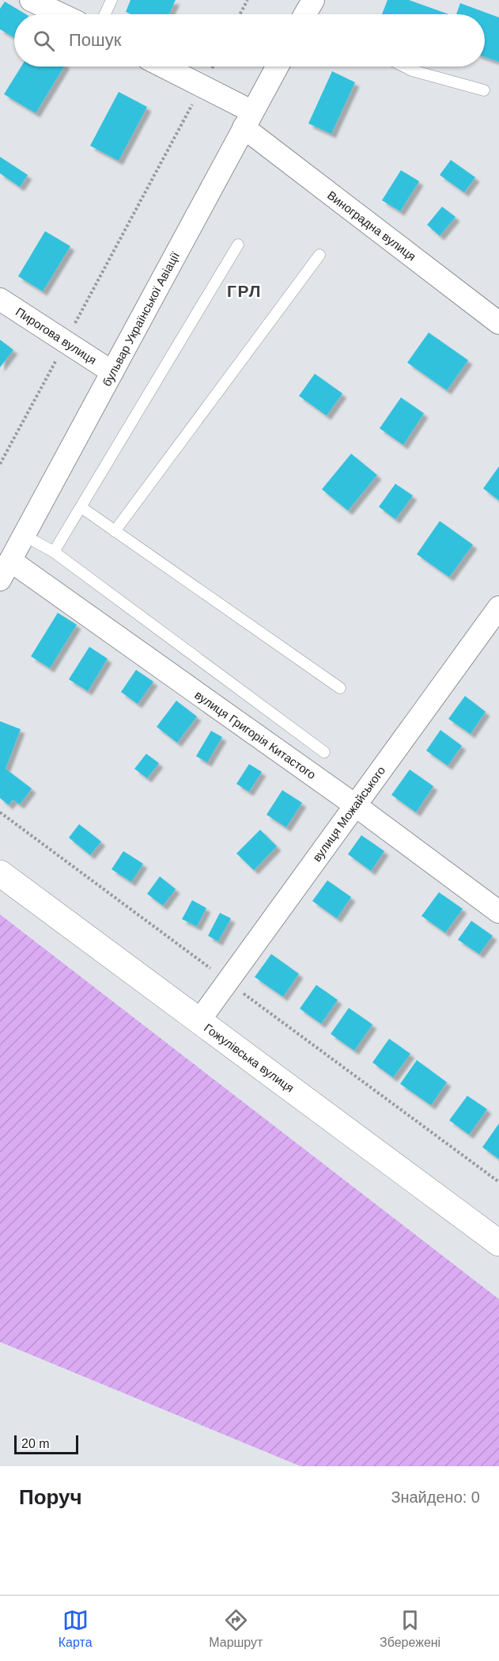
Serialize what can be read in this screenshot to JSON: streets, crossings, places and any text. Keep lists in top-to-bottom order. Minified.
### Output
{"streets":{"street":["Виноградна вулиця","бульвар Української Авіації","Пирогова вулиця","вулиця Григорія Китастого","вулиця Можайського","Гожулівська вулиця"]},"crossings":[["Виноградна вулиця","бульвар Української Авіації"],["бульвар Української Авіації","Пирогова вулиця"],["бульвар Української Авіації","вулиця Григорія Китастого"],["вулиця Григорія Китастого","вулиця Можайського"],["вулиця Можайського","Гожулівська вулиця"]],"districts":["ГРЛ"],"scale_bar":"20 m","page":{"search":"Пошук","scale":"20 m","heading":["Поруч","Знайдено: 0"],"nav":["Карта","Маршрут","Збережені"]}}
